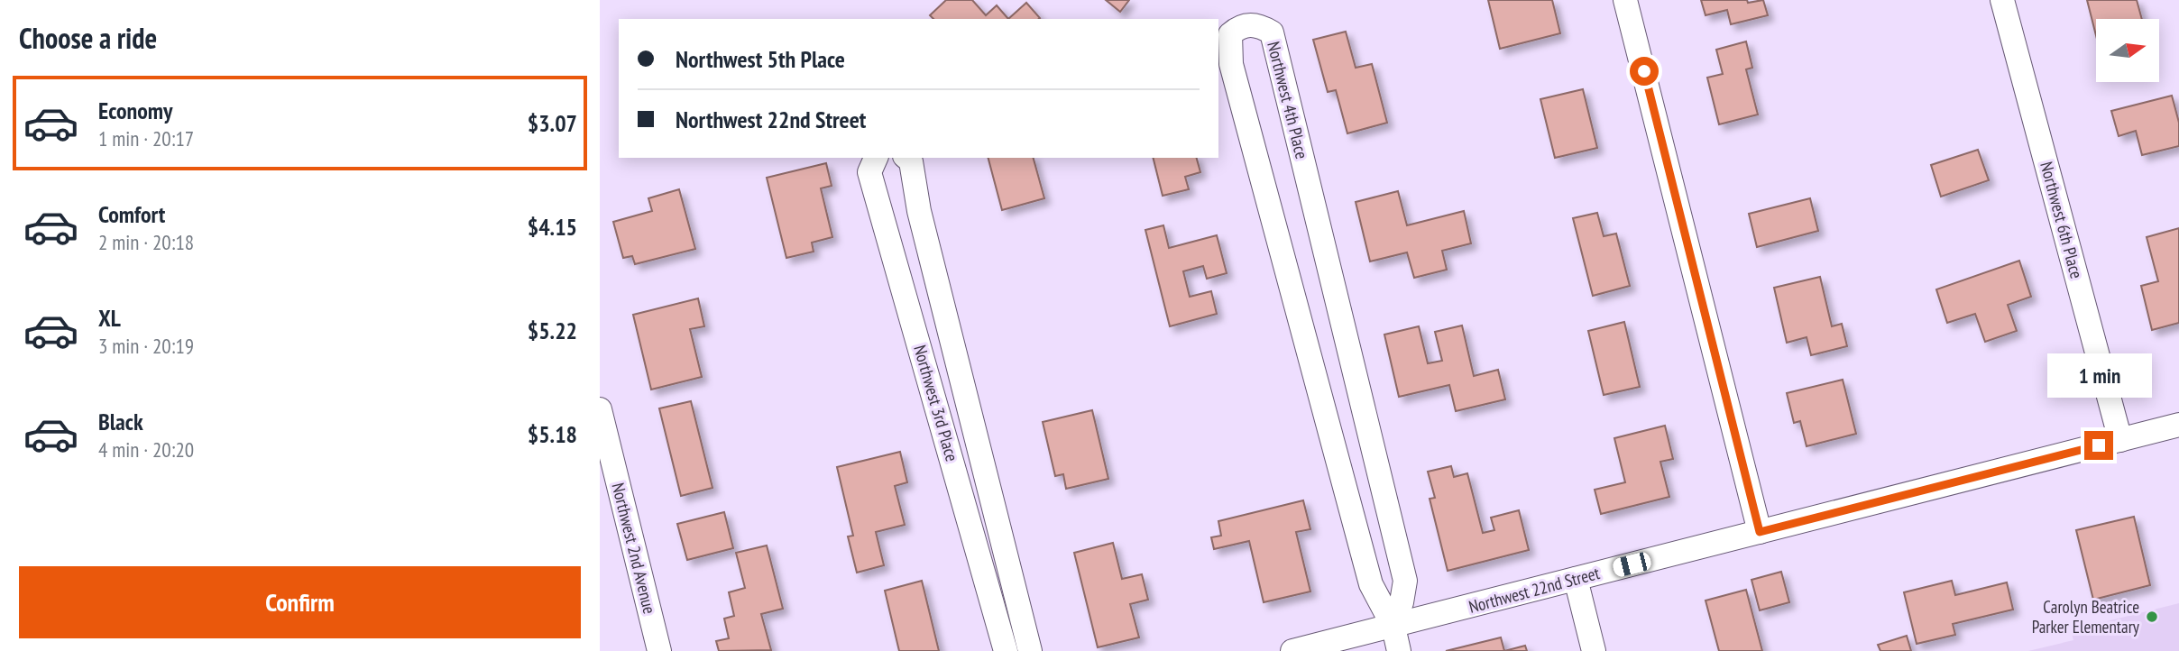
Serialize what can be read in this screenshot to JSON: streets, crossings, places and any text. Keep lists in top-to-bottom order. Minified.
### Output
{"streets":{"street":["Northwest 4th Place","Northwest 6th Place","Northwest 3rd Place","Northwest 2nd Avenue","Northwest 22nd Street"]},"crossings":[["Northwest 4th Place","Northwest 22nd Street"],["Northwest 6th Place","Northwest 22nd Street"]],"places":["Carolyn Beatrice Parker Elementary"],"north":"right","page":{"heading":"Choose a ride","banner":["Northwest 5th Place","Northwest 22nd Street"],"list":[{"name":"Economy","note":"1 min · 20:17","value":"$3.07"},{"name":"Comfort","note":"2 min · 20:18","value":"$4.15"},{"name":"XL","note":"3 min · 20:19","value":"$5.22"},{"name":"Black","note":"4 min · 20:20","value":"$5.18"}],"bubble":"1 min","buttons":"Confirm"}}
